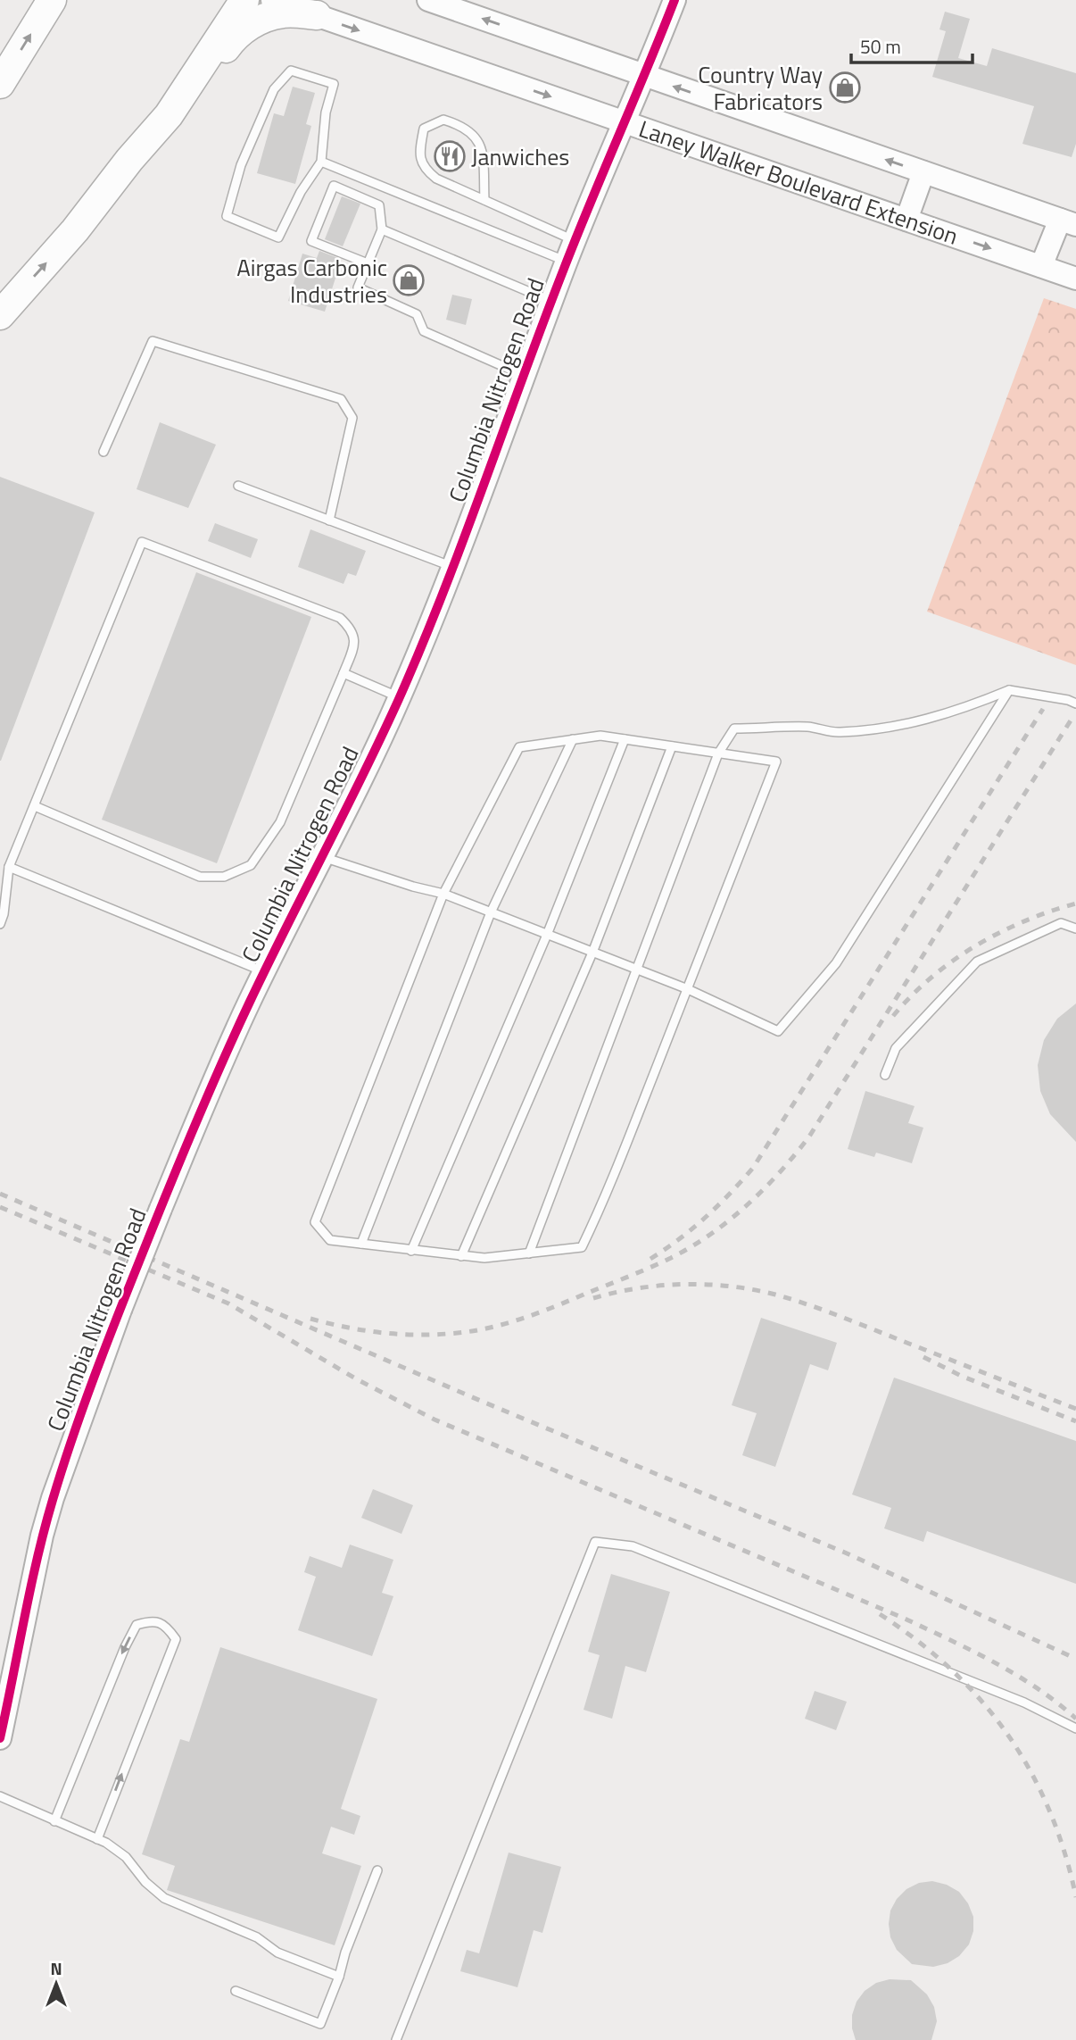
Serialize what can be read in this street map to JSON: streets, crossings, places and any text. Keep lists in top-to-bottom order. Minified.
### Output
{"streets":{"street":["Laney Walker Boulevard Extension","Columbia Nitrogen Road"]},"crossings":[["Laney Walker Boulevard Extension","Columbia Nitrogen Road"]],"places":{"shop":["Country Way Fabricators","Airgas Carbonic Industries"],"restaurant":["Janwiches"]},"scale_bar":"50 m","north":"top"}
